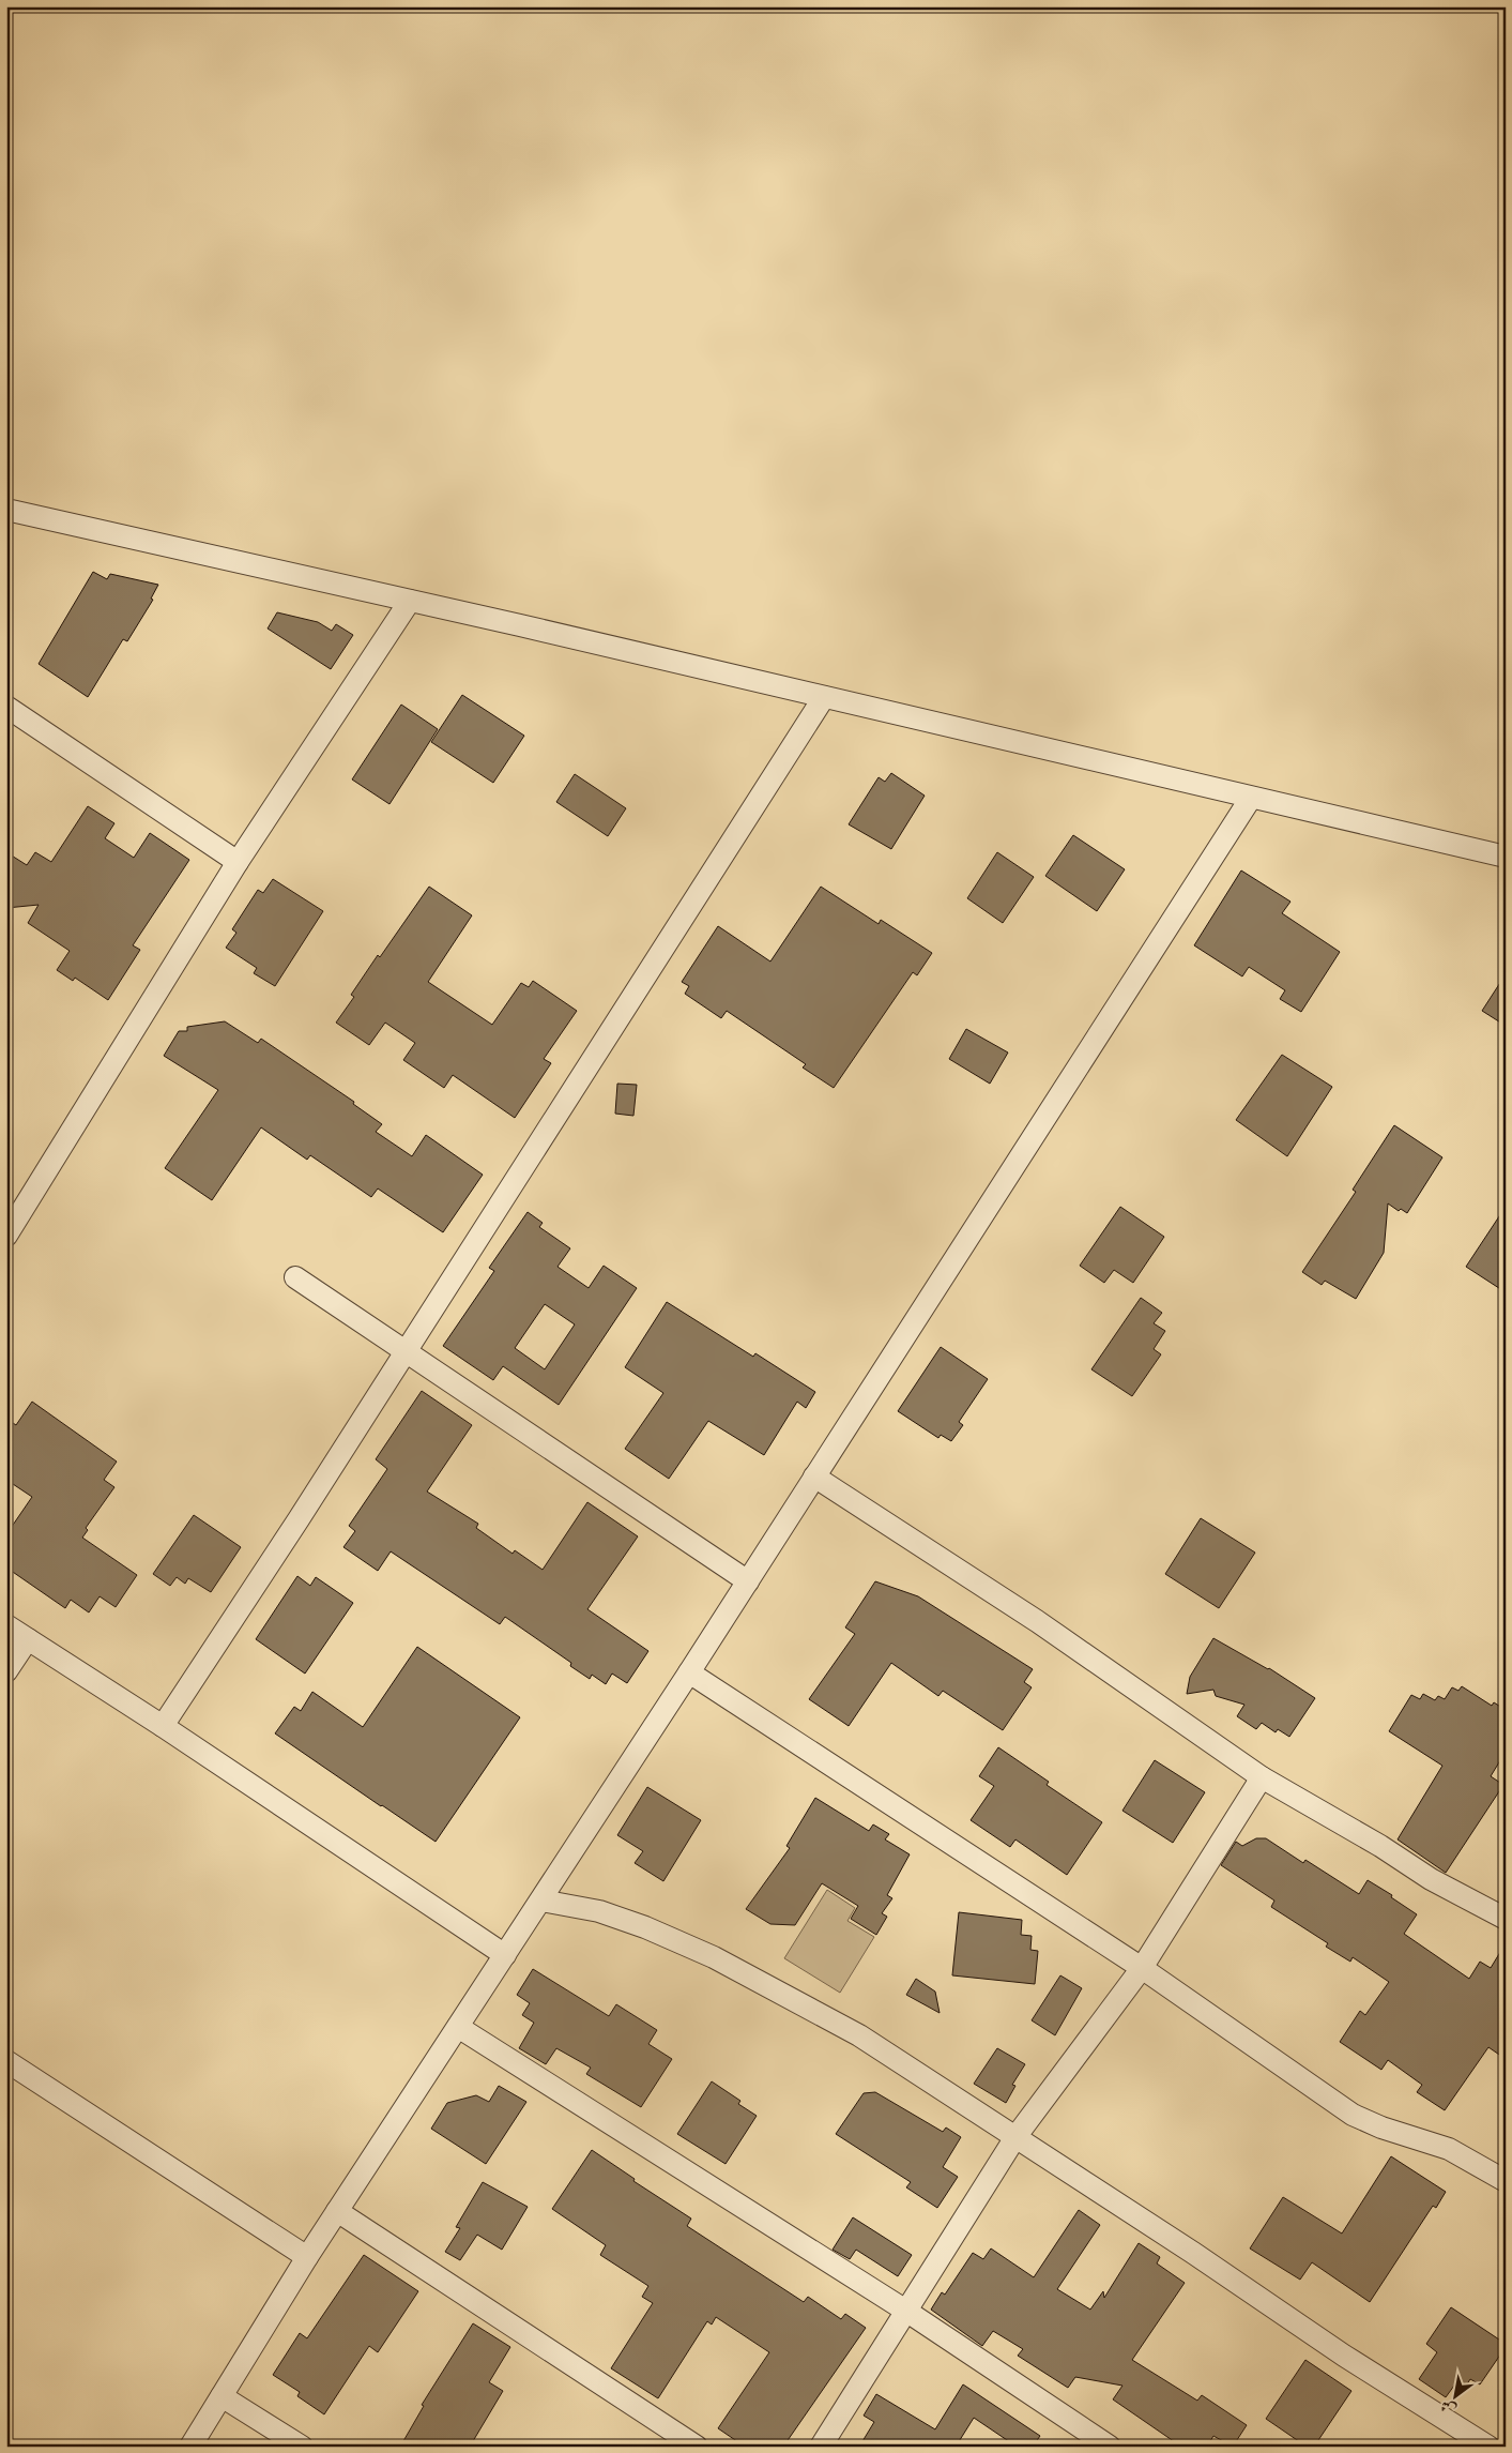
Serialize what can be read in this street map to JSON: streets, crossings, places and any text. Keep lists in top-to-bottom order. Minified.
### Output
{"north":"bottom left"}
